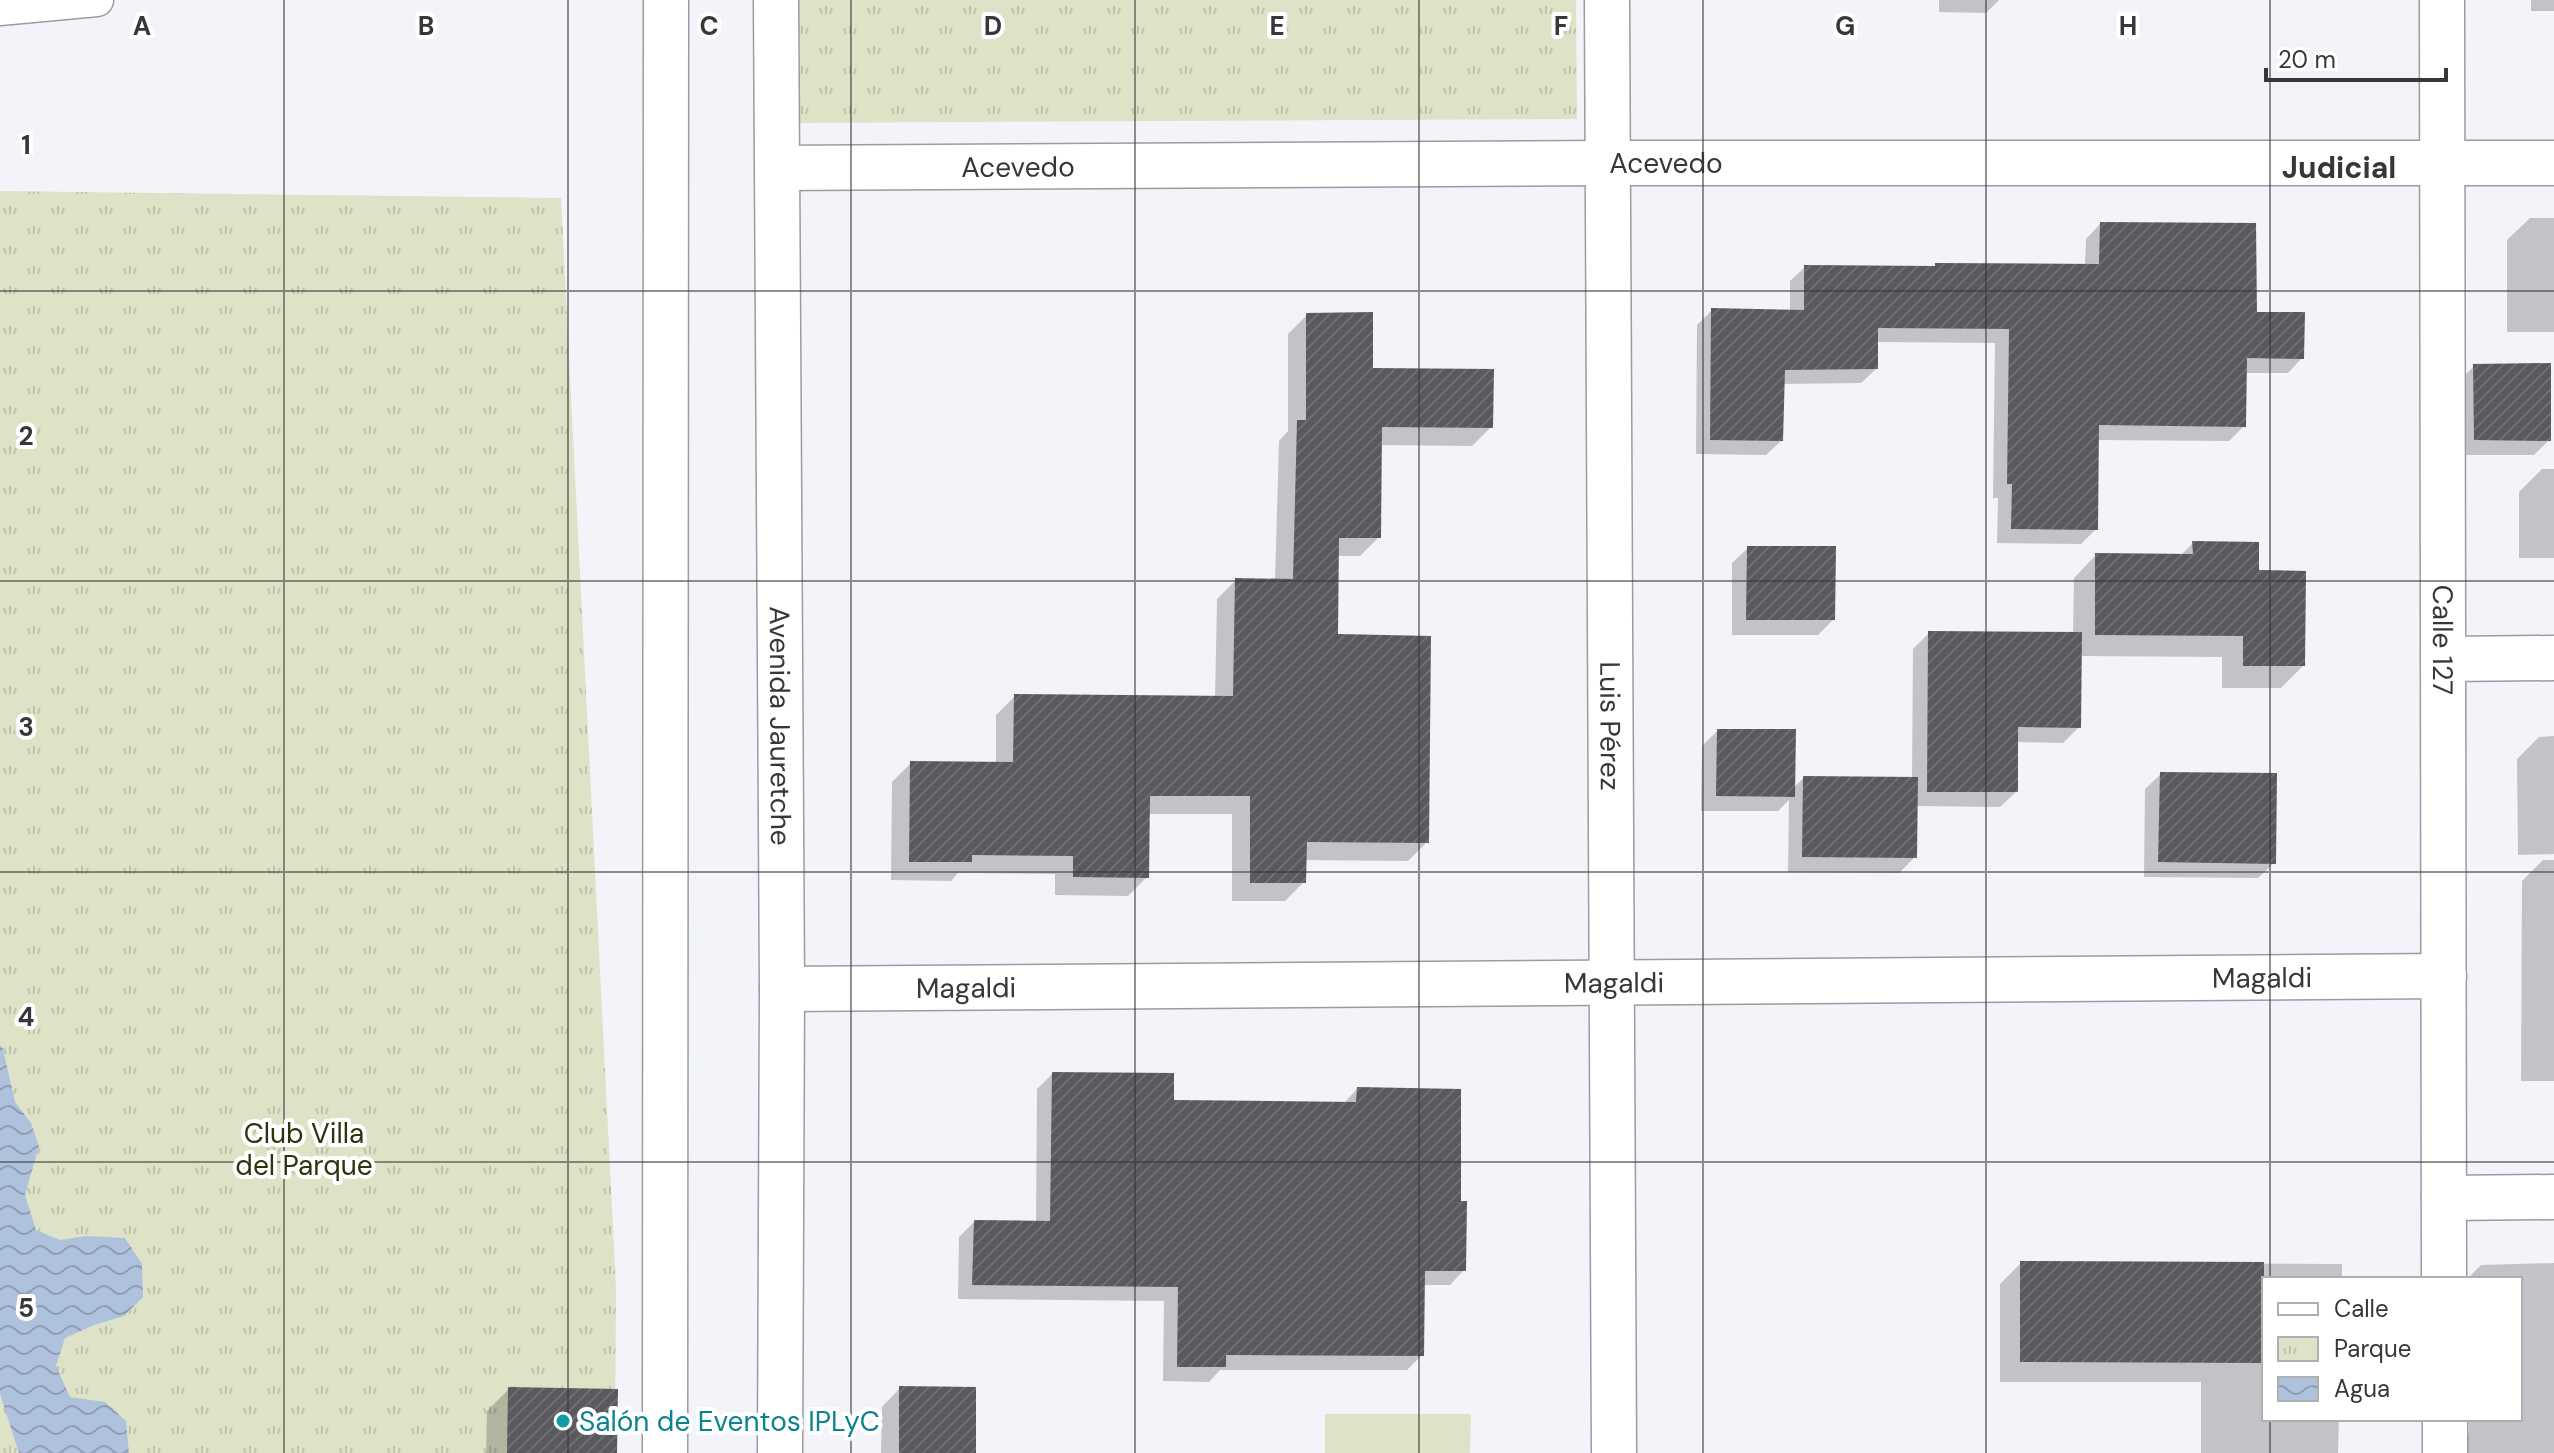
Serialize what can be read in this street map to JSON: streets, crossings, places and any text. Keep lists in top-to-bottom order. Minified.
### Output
{"streets":{"street":["Acevedo","Calle 127","Avenida Jauretche","Luis Pérez","Magaldi"]},"crossings":[["Acevedo","Calle 127"],["Acevedo","Avenida Jauretche"],["Acevedo","Luis Pérez"],["Calle 127","Magaldi"],["Avenida Jauretche","Magaldi"],["Luis Pérez","Magaldi"]],"districts":["Judicial"],"parks":["Club Villa del Parque"],"places":["Salón de Eventos IPLyC"],"legend":["Calle","Parque","Agua"],"scale_bar":"20 m","grid":{"columns":["A","B","C","D","E","F","G","H"],"rows":["1","2","3","4","5"]}}
